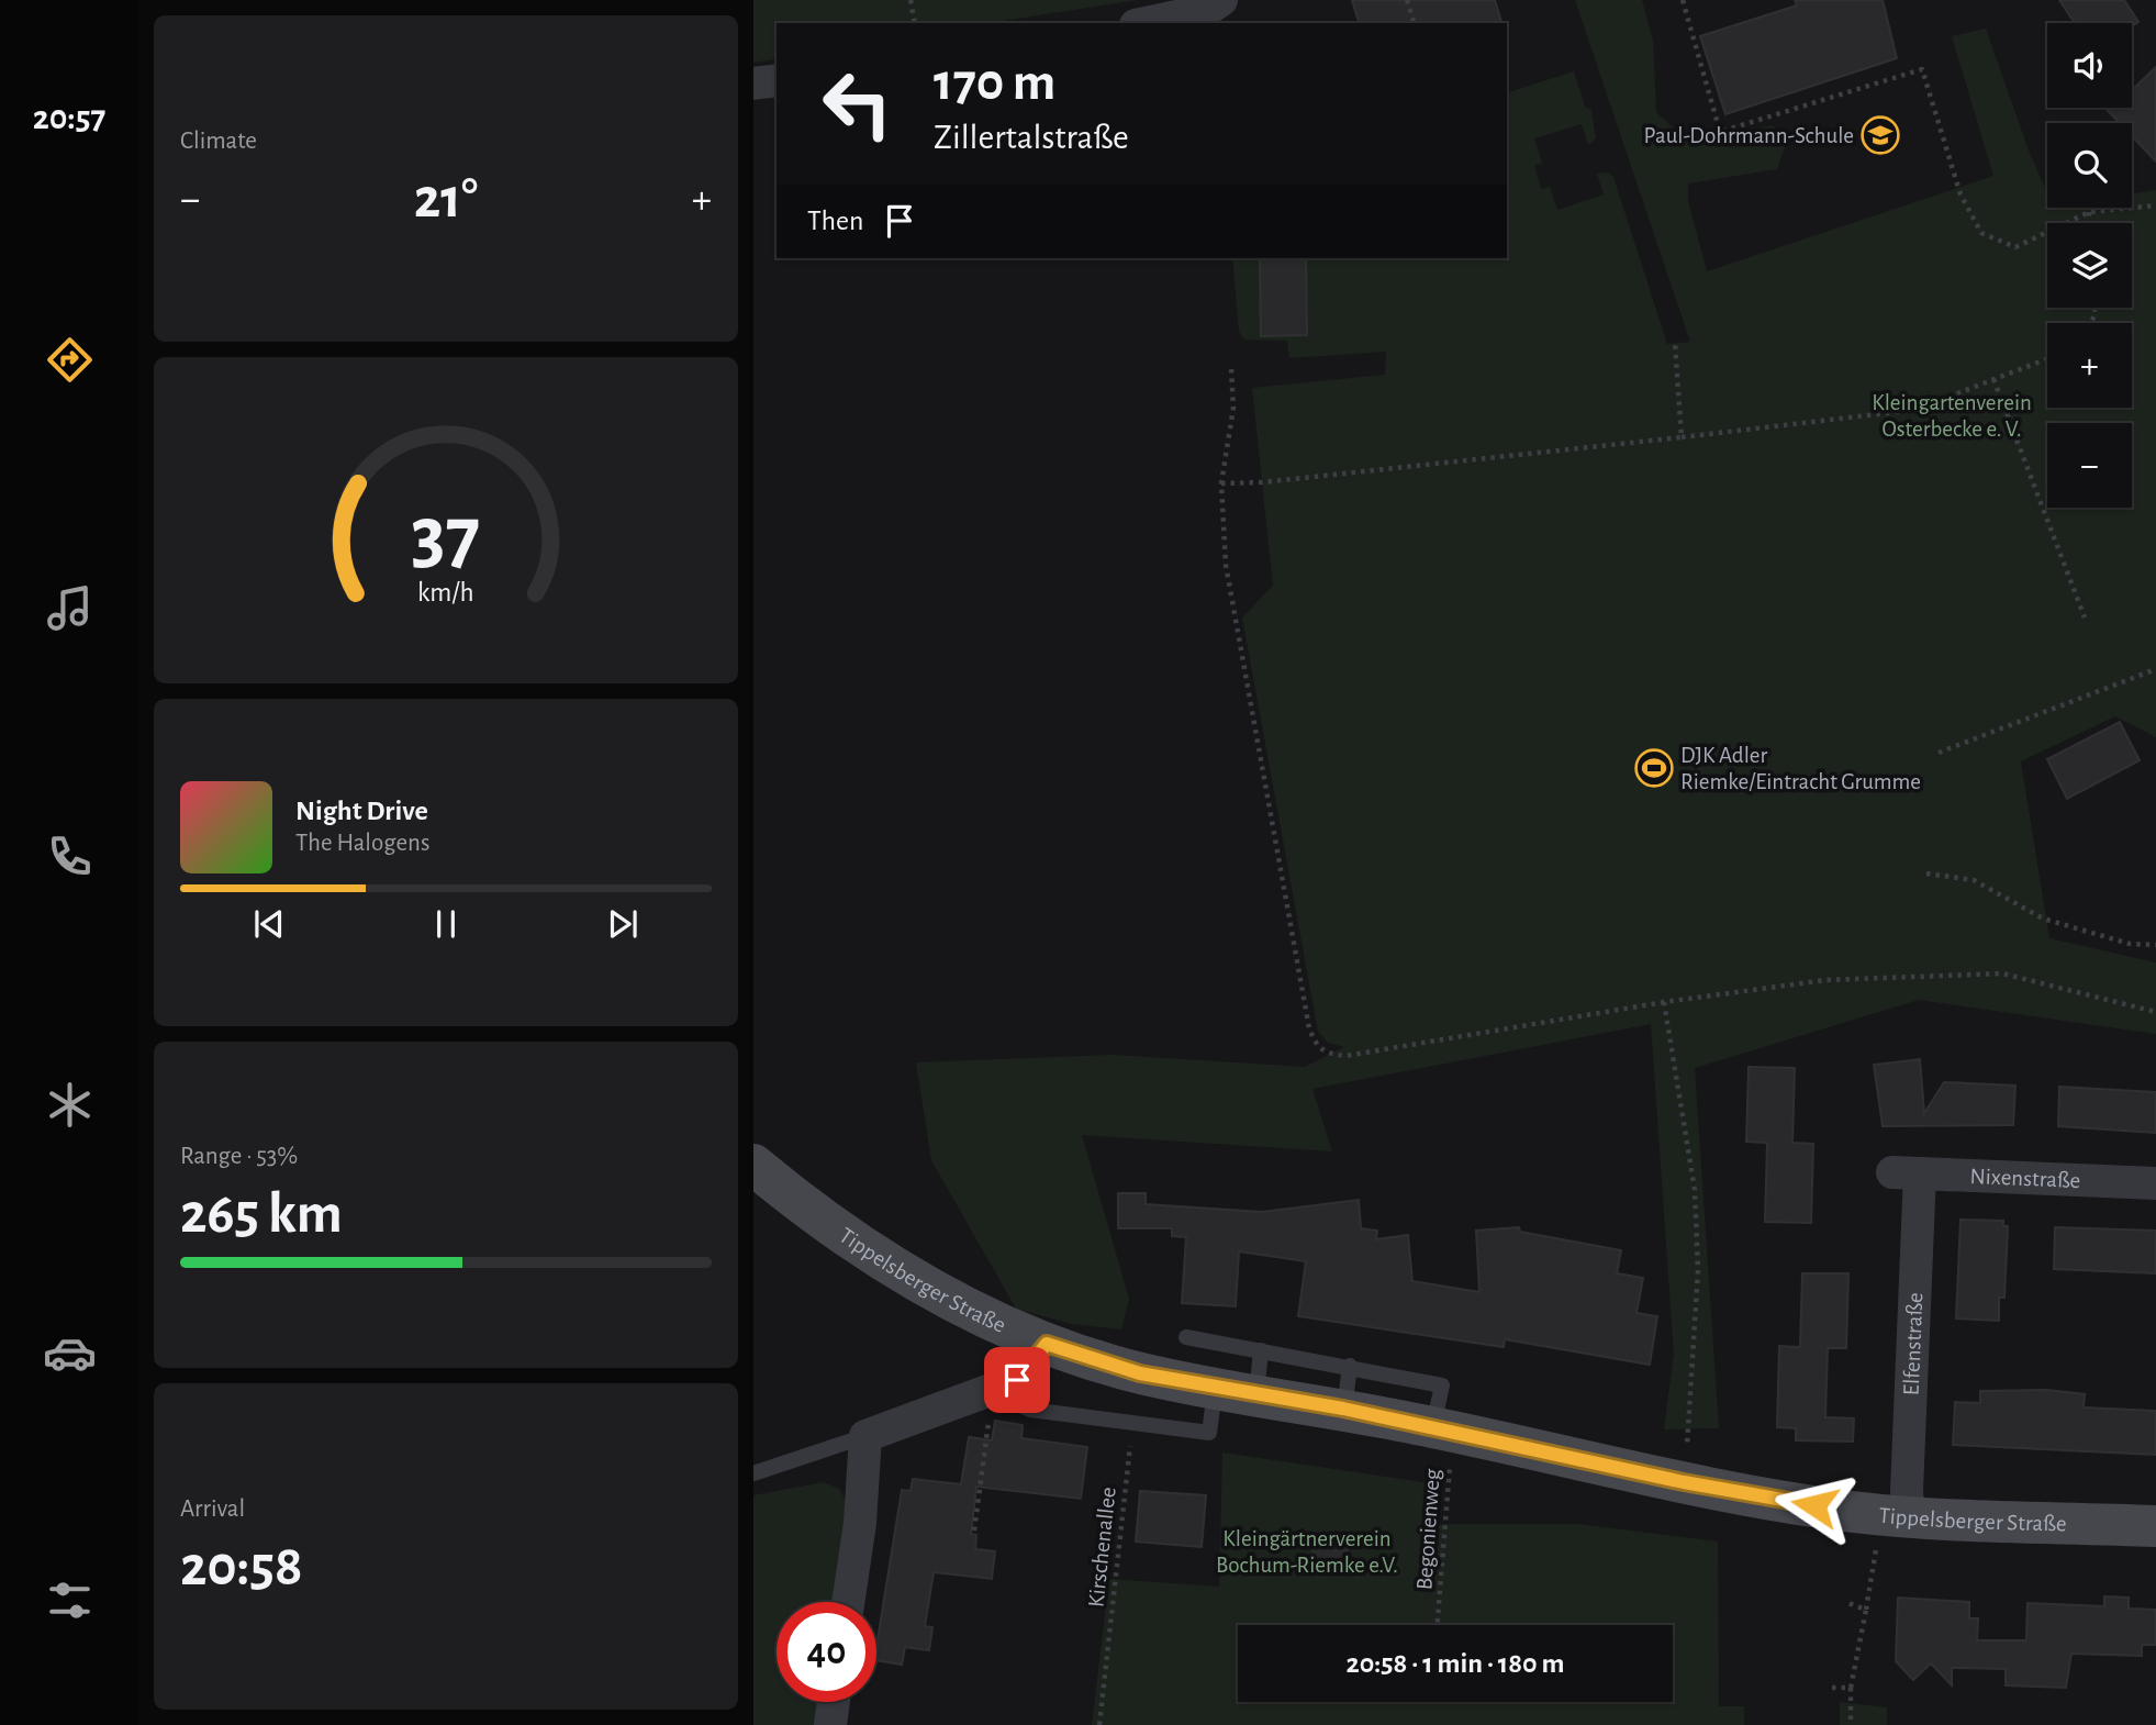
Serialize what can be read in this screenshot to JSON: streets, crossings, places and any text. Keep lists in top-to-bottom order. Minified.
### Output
{"streets":{"street":["Nixenstraße","Tippelsberger Straße","Elfenstraße"],"path":["Begonienweg","Kirschenallee"]},"crossings":[["Nixenstraße","Elfenstraße"],["Tippelsberger Straße","Elfenstraße"],["Tippelsberger Straße","Begonienweg"]],"parks":["Kleingartenverein Osterbecke e. V.","Kleingärtnerverein Bochum-Riemke e.V."],"places":{"school or university":["Paul-Dohrmann-Schule"],"sports":["DJK Adler Riemke/Eintracht Grumme"]},"page":{"tabs":"20:57","tile":["Climate",["Range · 53%","265 km"],["Arrival","20:58"]],"map_buttons":["+","−"],"turn":["170 m","Zillertalstraße"],"heat":["−","21°","+"],"then":"Then","song":["Night Drive","The Halogens"],"limit":"40","trip":"20:58 · 1 min · 180 m","gauge":["37","km/h"]}}
